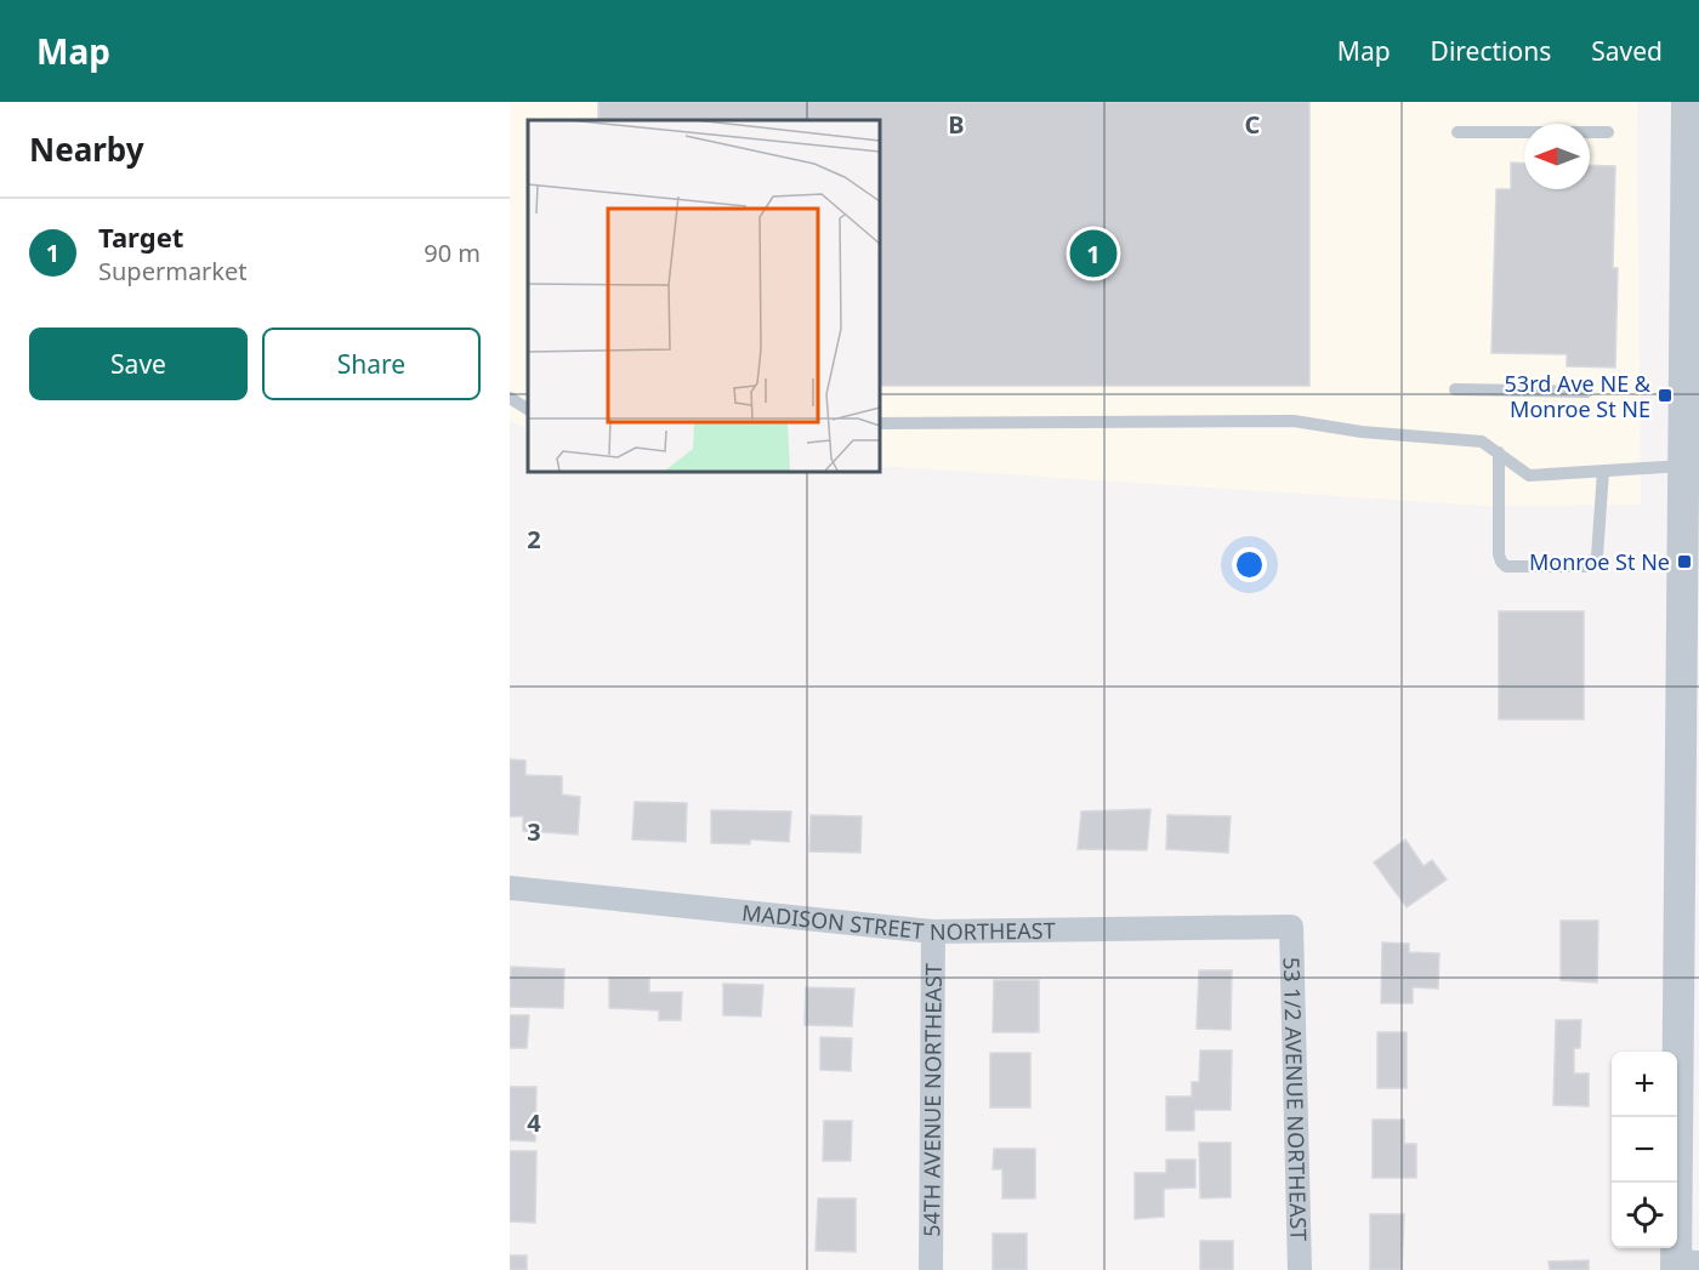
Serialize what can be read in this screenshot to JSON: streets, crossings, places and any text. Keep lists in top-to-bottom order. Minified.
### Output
{"streets":{"street":["MADISON STREET NORTHEAST","53 1/2 AVENUE NORTHEAST","54TH AVENUE NORTHEAST"]},"crossings":[["MADISON STREET NORTHEAST","53 1/2 AVENUE NORTHEAST"],["MADISON STREET NORTHEAST","54TH AVENUE NORTHEAST"]],"places":{"transit":["53rd Ave NE & Monroe St NE","Monroe St Ne"]},"north":"left","page":{"header":"Map","nav":["Map","Directions","Saved"],"heading":"Nearby","list":[{"mark":"1","name":"Target","note":"Supermarket","value":"90 m"}],"pins":"1","buttons":["Save","Share"],"map_buttons":["+","−"]},"grid":{"columns":["B","C"],"rows":["2","3","4"]}}
